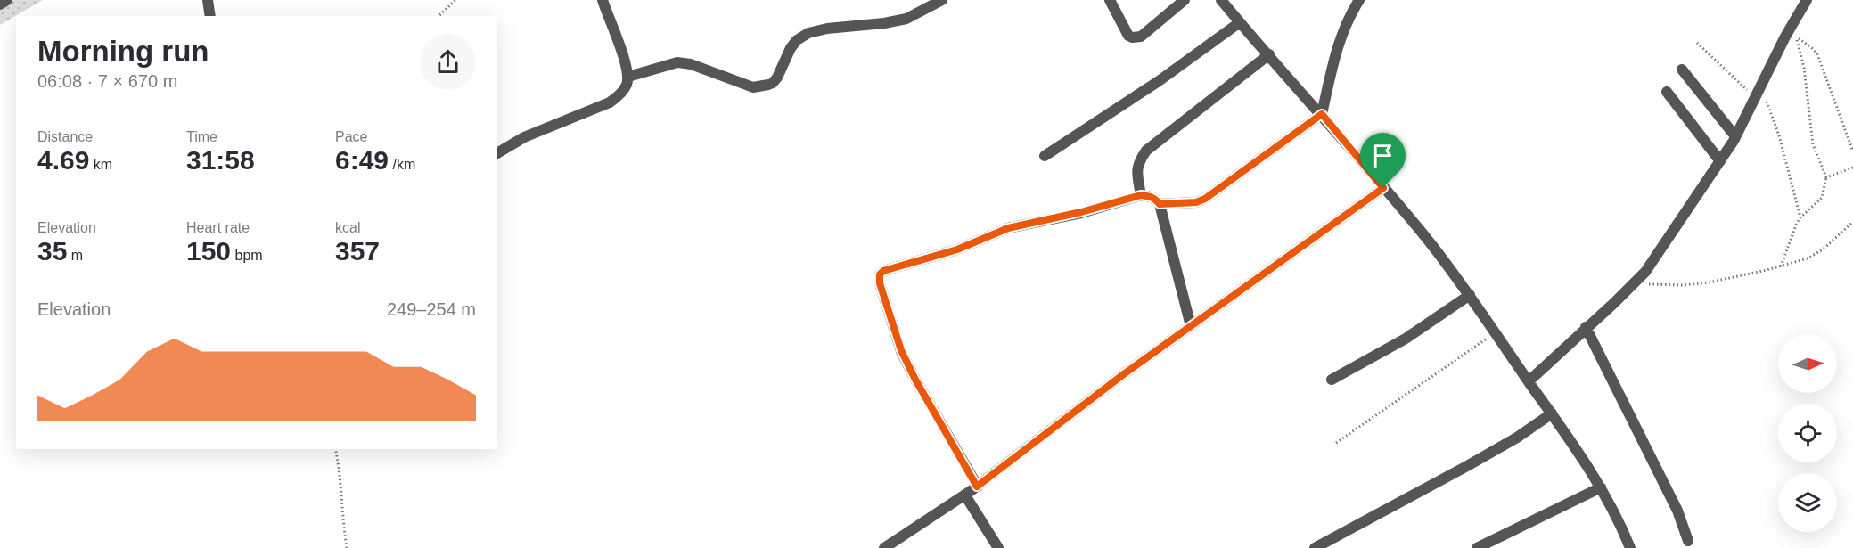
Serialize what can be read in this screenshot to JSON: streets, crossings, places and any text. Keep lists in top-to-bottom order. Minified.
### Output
{"north":"right","page":{"heading":["Morning run","06:08 · 7 × 670 m"],"stats":[["Distance","4.69 km"],["Time","31:58"],["Pace","6:49 /km"],["Elevation","35 m"],["Heart rate","150 bpm"],["kcal","357"]],"chart":["Elevation","249–254 m"]}}
